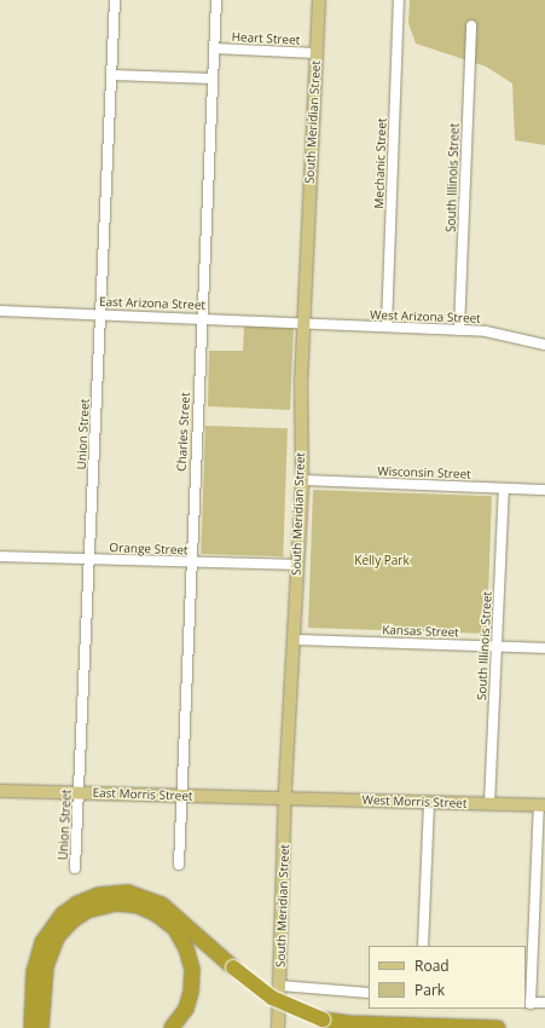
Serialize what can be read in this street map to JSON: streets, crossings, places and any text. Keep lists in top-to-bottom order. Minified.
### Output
{"streets":{"main road":["South Meridian Street","East Morris Street","West Morris Street"],"street":["Heart Street","Mechanic Street","South Illinois Street","East Arizona Street","West Arizona Street","Charles Street","Union Street","Wisconsin Street","Orange Street","Kansas Street"]},"crossings":[["Heart Street","South Meridian Street"],["Heart Street","Charles Street"],["South Meridian Street","East Arizona Street"],["South Meridian Street","West Arizona Street"],["South Meridian Street","Wisconsin Street"],["South Meridian Street","Orange Street"],["South Meridian Street","Kansas Street"],["South Meridian Street","East Morris Street"],["South Meridian Street","West Morris Street"],["Mechanic Street","West Arizona Street"],["South Illinois Street","West Arizona Street"],["South Illinois Street","Wisconsin Street"],["South Illinois Street","Kansas Street"],["South Illinois Street","West Morris Street"],["East Arizona Street","West Arizona Street"],["East Arizona Street","Charles Street"],["East Arizona Street","Union Street"],["Charles Street","Orange Street"],["Charles Street","East Morris Street"],["Union Street","Orange Street"],["Union Street","East Morris Street"],["East Morris Street","West Morris Street"]],"parks":["Kelly Park"],"legend":["Road","Park"]}
